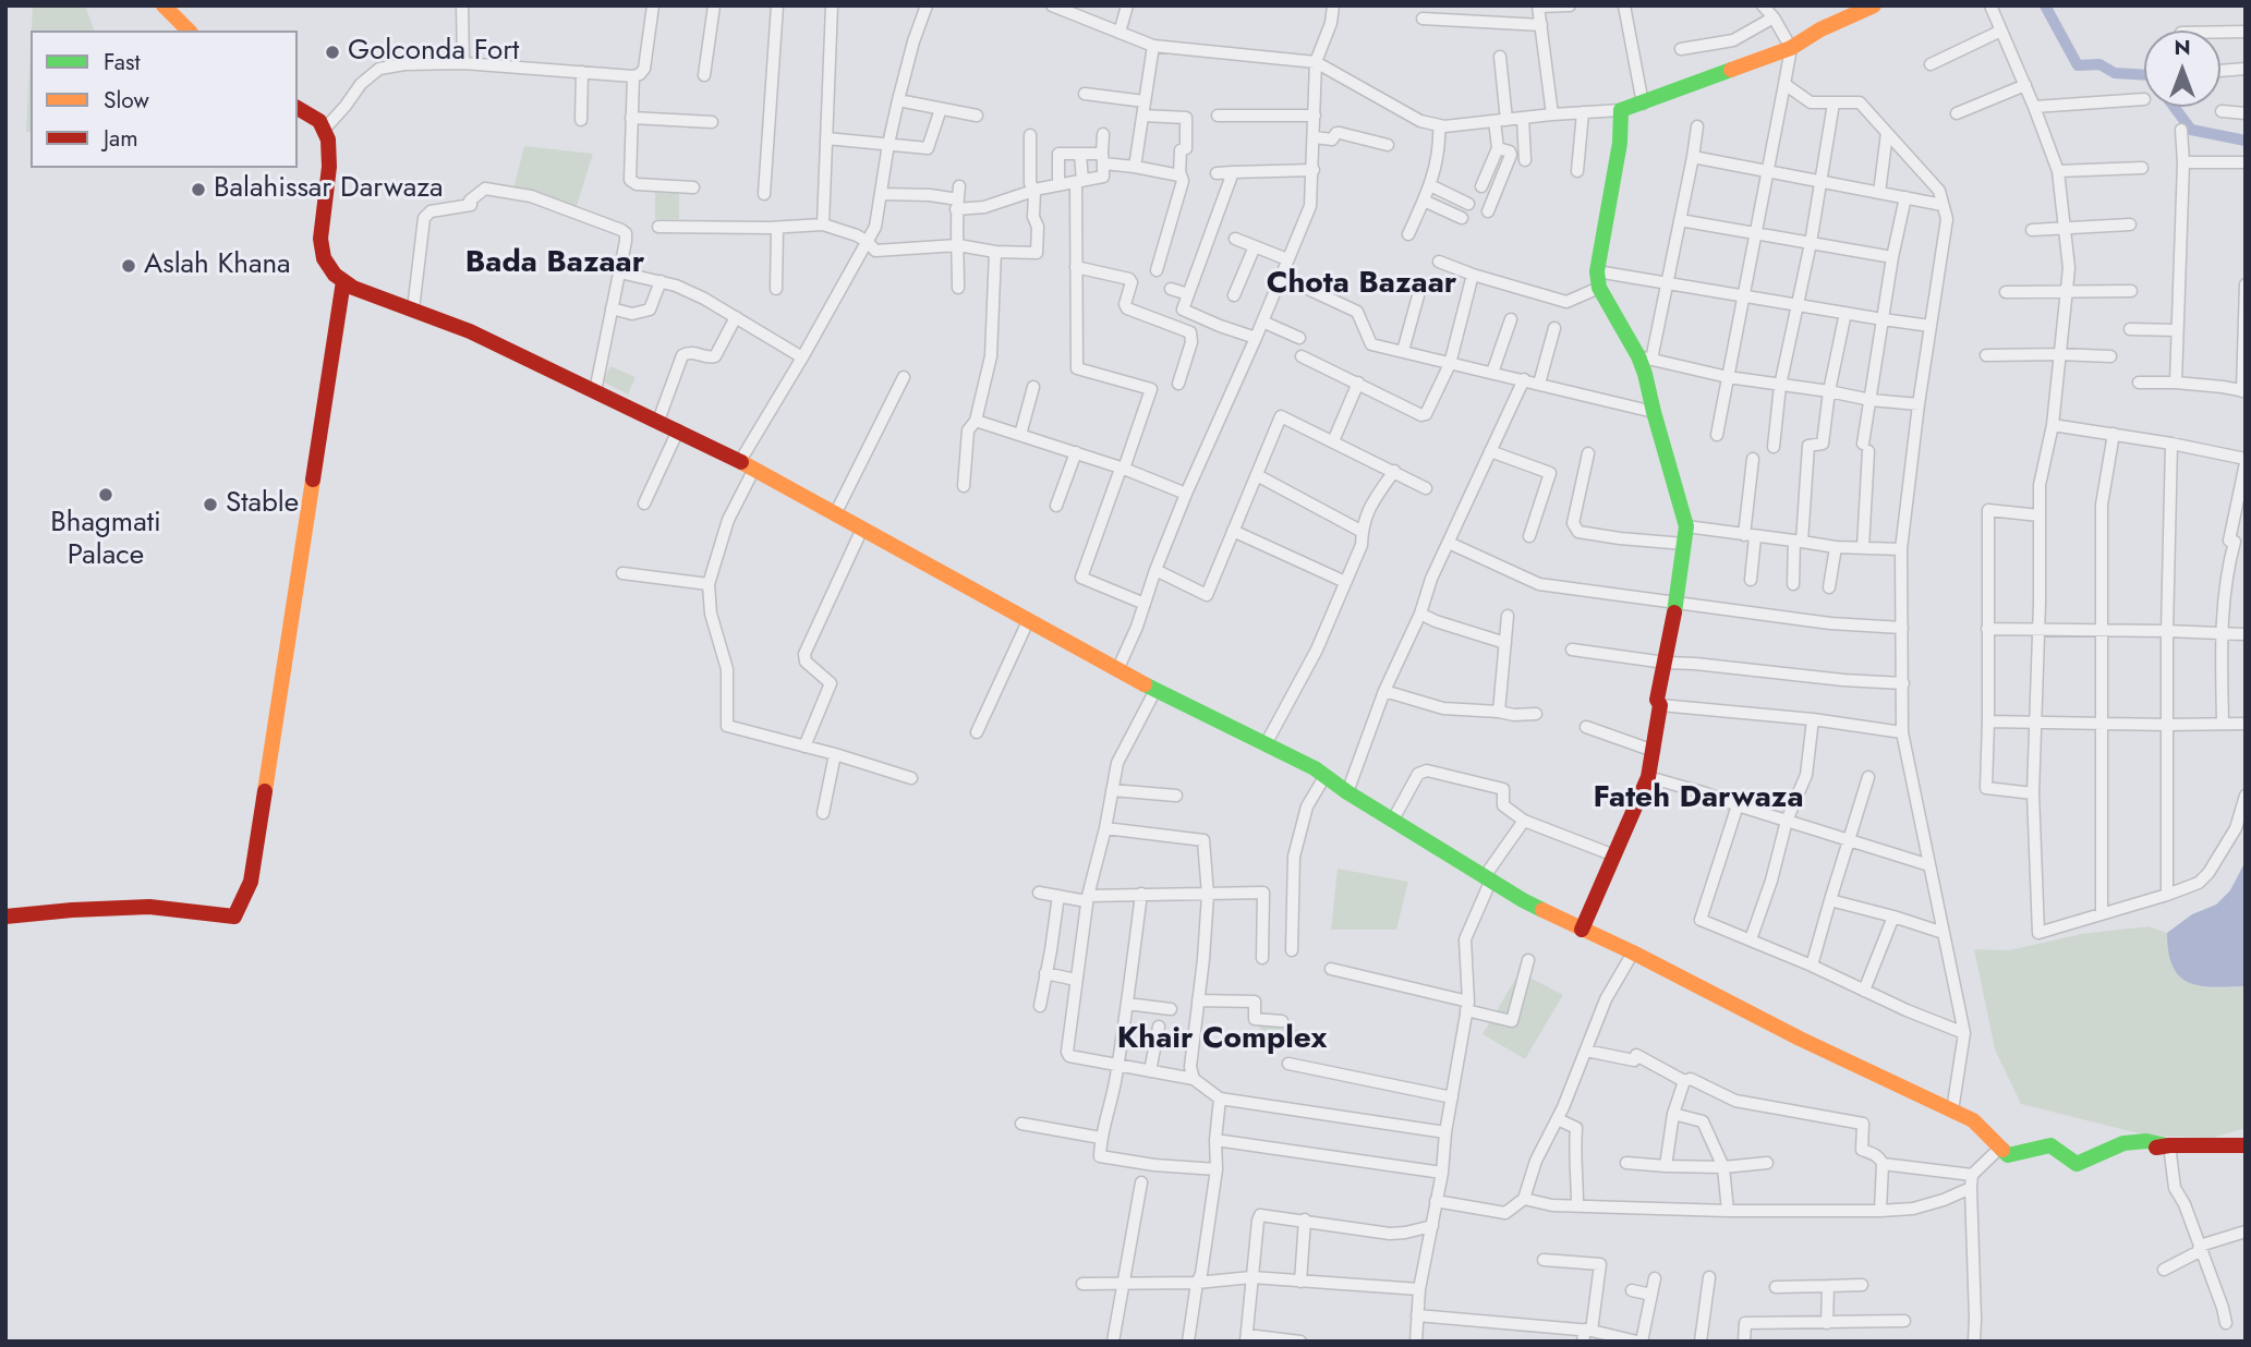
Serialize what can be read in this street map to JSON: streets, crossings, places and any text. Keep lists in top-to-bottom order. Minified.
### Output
{"districts":["Bada Bazaar","Chota Bazaar","Fateh Darwaza","Khair Complex"],"places":["Golconda Fort","Balahissar Darwaza","Aslah Khana","Bhagmati Palace","Stable"],"legend":["Fast","Slow","Jam"],"north":"top"}
